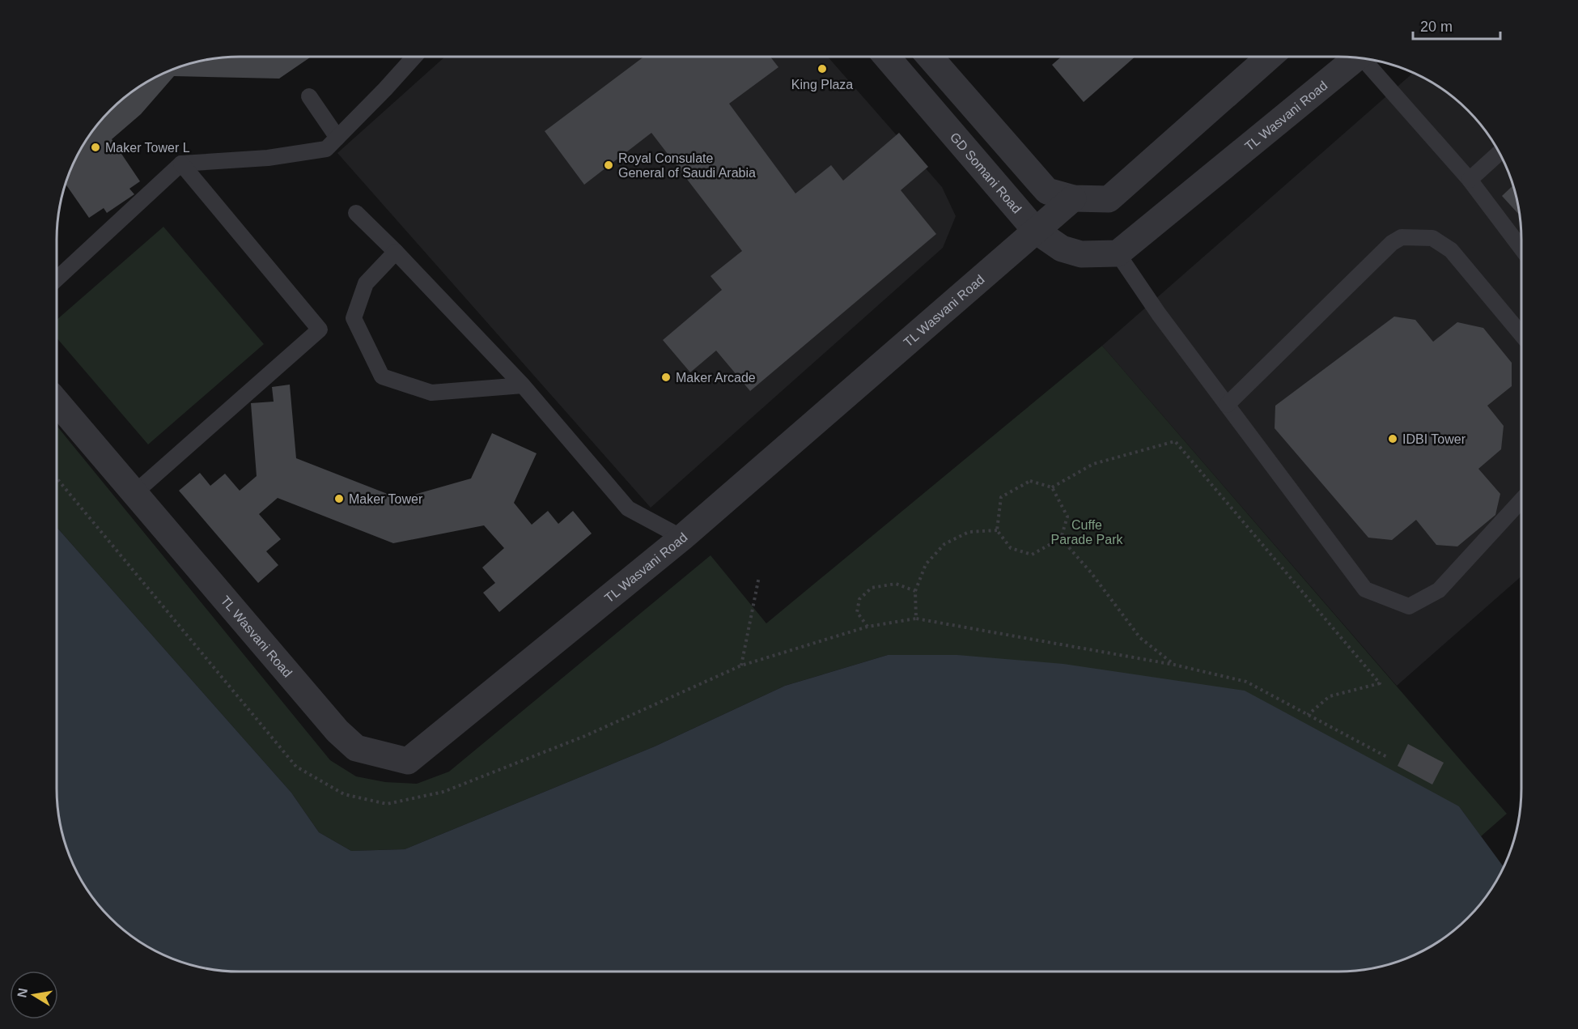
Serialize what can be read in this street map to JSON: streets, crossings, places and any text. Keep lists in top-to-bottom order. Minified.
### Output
{"streets":{"street":["TL Wasvani Road","GD Somani Road"]},"crossings":[["TL Wasvani Road","GD Somani Road"]],"parks":["Cuffe Parade Park"],"places":["King Plaza","Maker Tower L","Royal Consulate General of Saudi Arabia","Maker Arcade","IDBI Tower","Maker Tower"],"scale_bar":"20 m","north":"left"}
